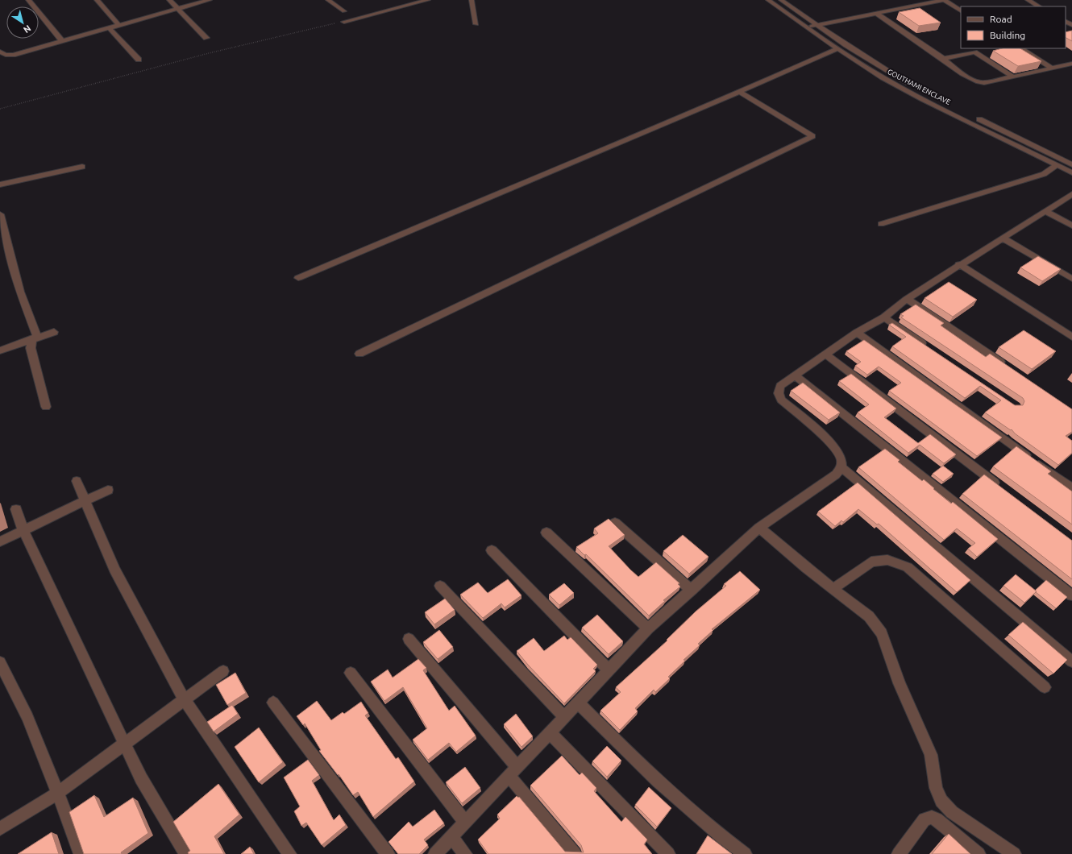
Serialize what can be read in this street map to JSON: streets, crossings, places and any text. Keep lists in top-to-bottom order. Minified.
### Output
{"streets":{"street":["GOUTHAMI ENCLAVE"]},"legend":["Road","Building"],"north":"bottom right"}
